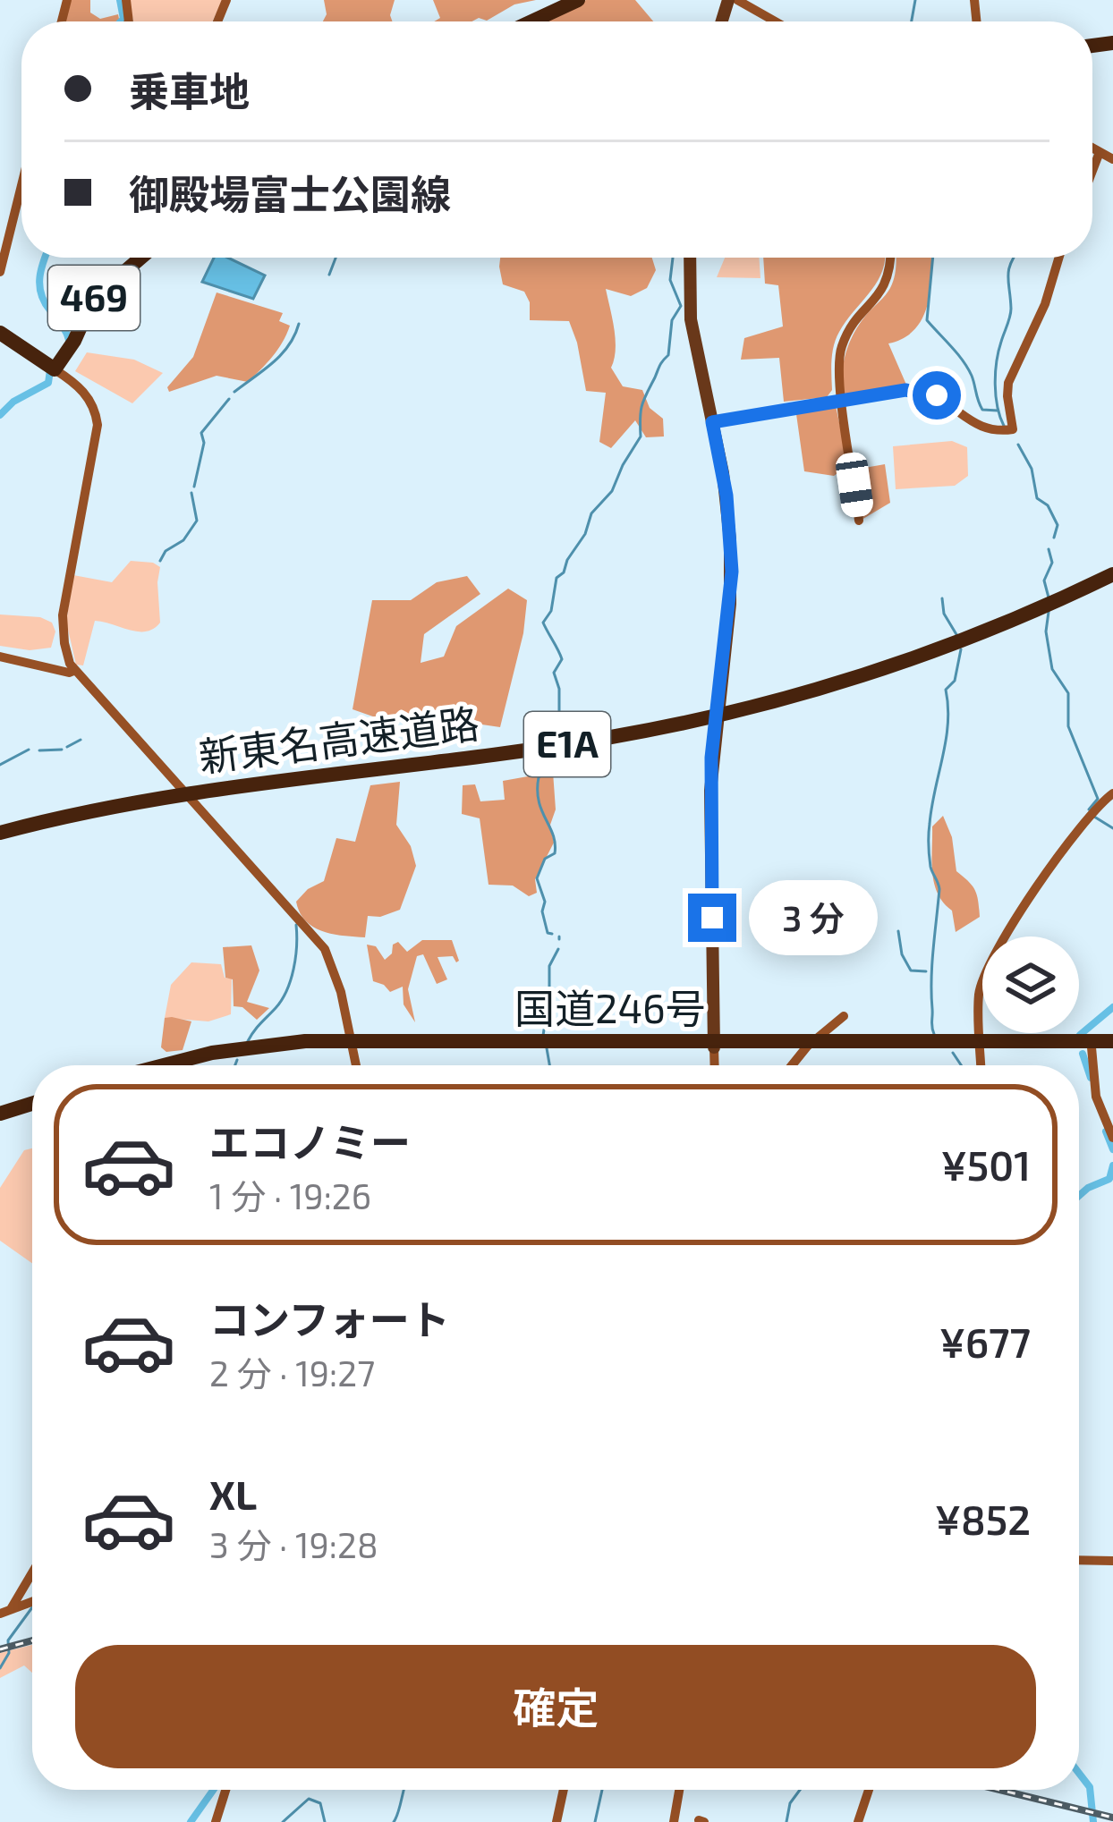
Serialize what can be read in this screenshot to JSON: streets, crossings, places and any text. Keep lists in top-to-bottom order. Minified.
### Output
{"streets":{"highway":["469","新東名高速道路","E1A","国道246号"]},"page":{"banner":["乗車地","御殿場富士公園線"],"bubble":"3 分","list":[{"name":"エコノミー","note":"1 分 · 19:26","value":"¥501"},{"name":"コンフォート","note":"2 分 · 19:27","value":"¥677"},{"name":"XL","note":"3 分 · 19:28","value":"¥852"}],"buttons":"確定"}}
